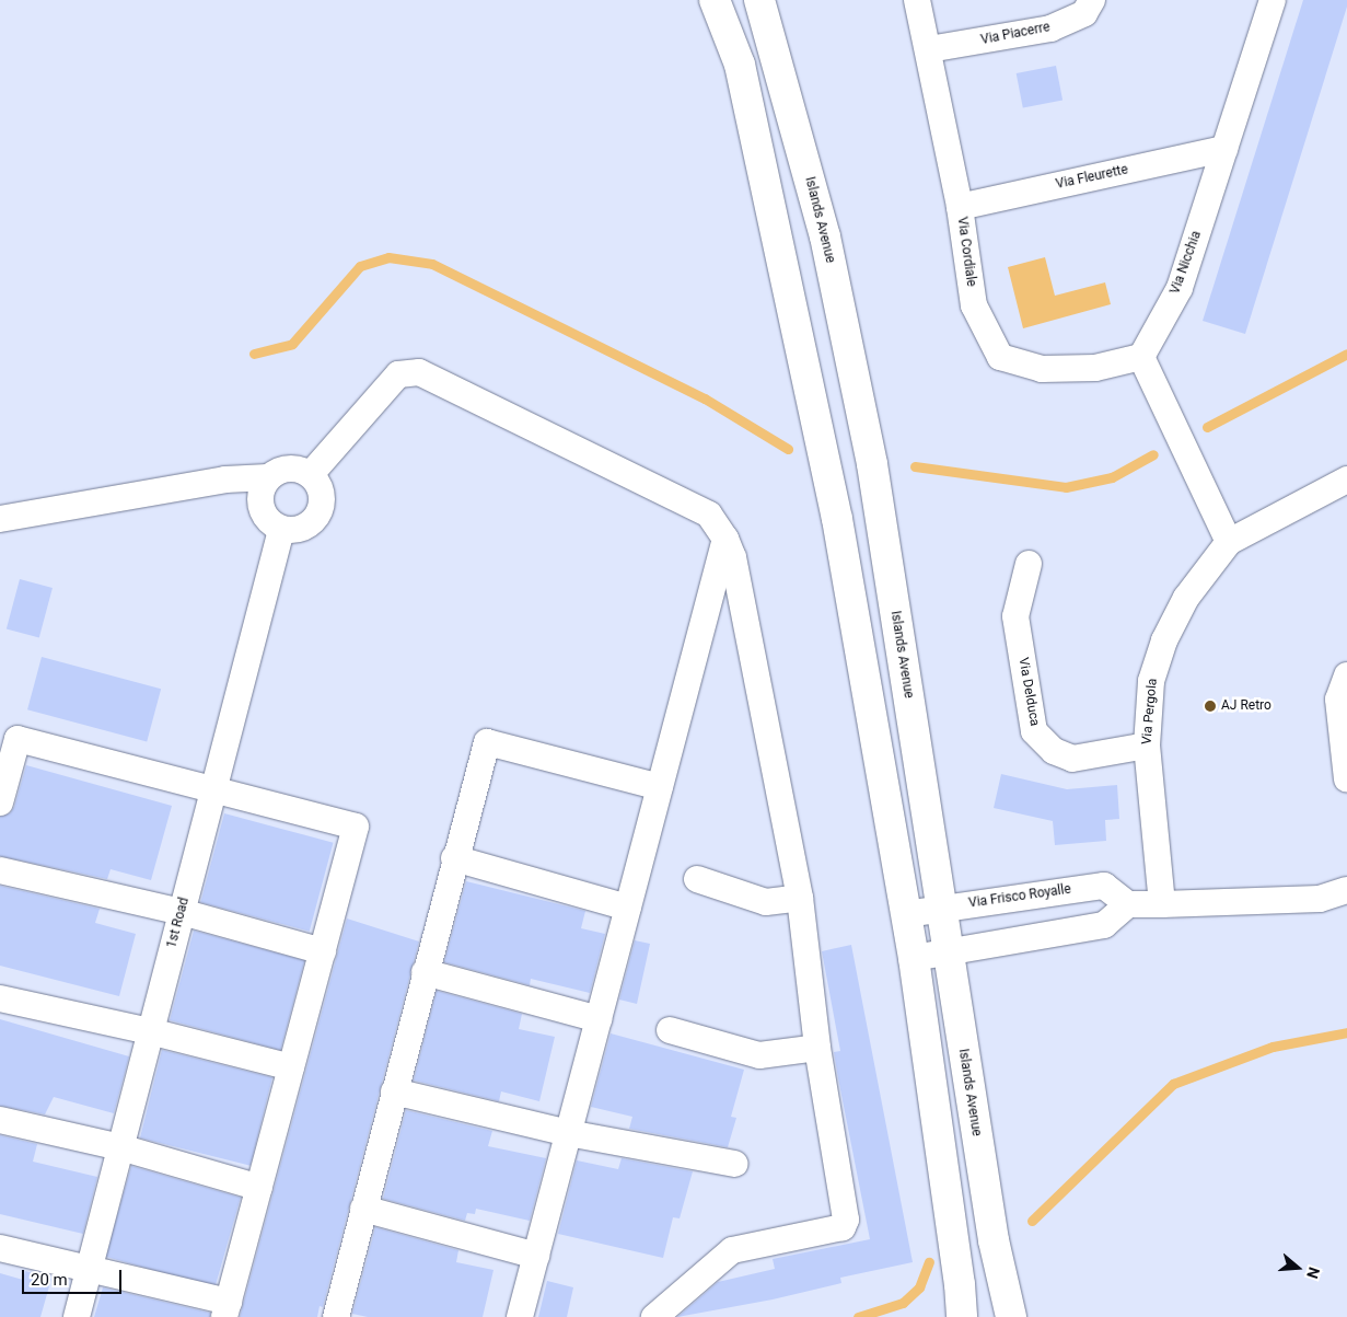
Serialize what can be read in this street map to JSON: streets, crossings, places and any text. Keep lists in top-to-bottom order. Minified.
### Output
{"streets":{"street":["Via Piacerre","Via Fleurette","Islands Avenue","Via Cordiale","Via Nicchia","Via Delduca","Via Pergola","Via Frisco Royalle","1st Road"]},"crossings":[["Via Piacerre","Via Cordiale"],["Via Fleurette","Via Cordiale"],["Via Fleurette","Via Nicchia"],["Islands Avenue","Via Frisco Royalle"],["Via Cordiale","Via Nicchia"],["Via Delduca","Via Pergola"]],"places":["AJ Retro"],"scale_bar":"20 m","north":"right"}
